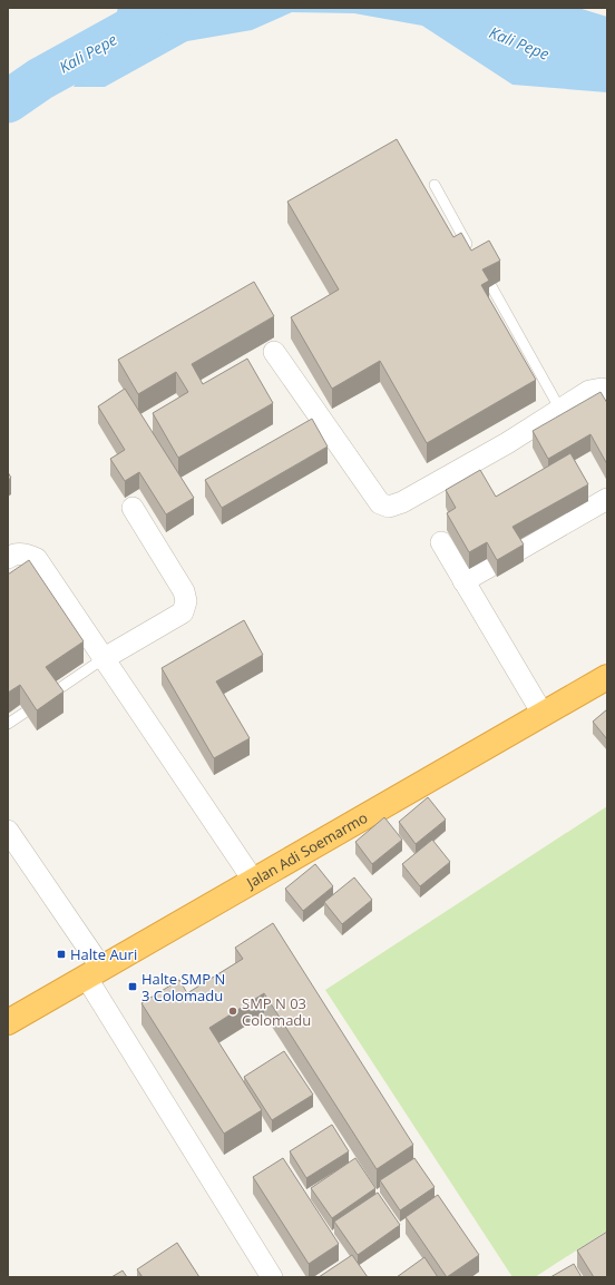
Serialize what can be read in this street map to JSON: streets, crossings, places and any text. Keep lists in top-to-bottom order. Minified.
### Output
{"streets":{"highway":["Jalan Adi Soemarmo"]},"water":["Kali Pepe"],"places":{"transit":["Halte Auri","Halte SMP N 3 Colomadu"],"other":["SMP N 03 Colomadu"]}}
